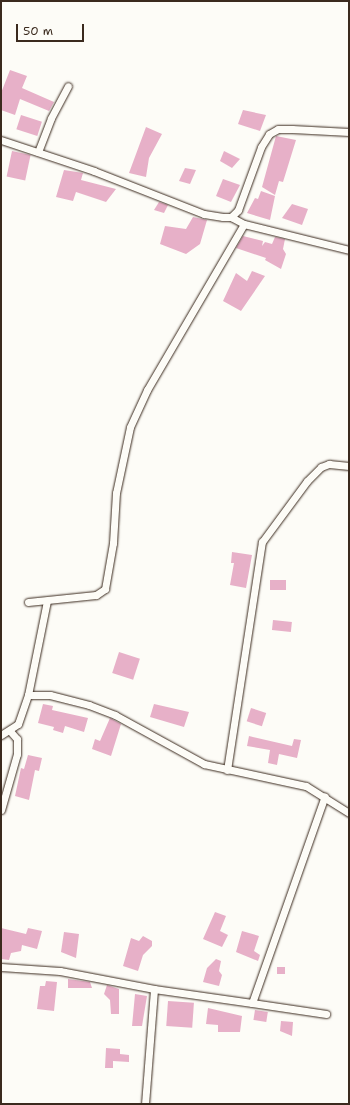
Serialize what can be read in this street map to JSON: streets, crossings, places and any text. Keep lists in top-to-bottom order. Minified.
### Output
{"scale_bar":"50 m"}
